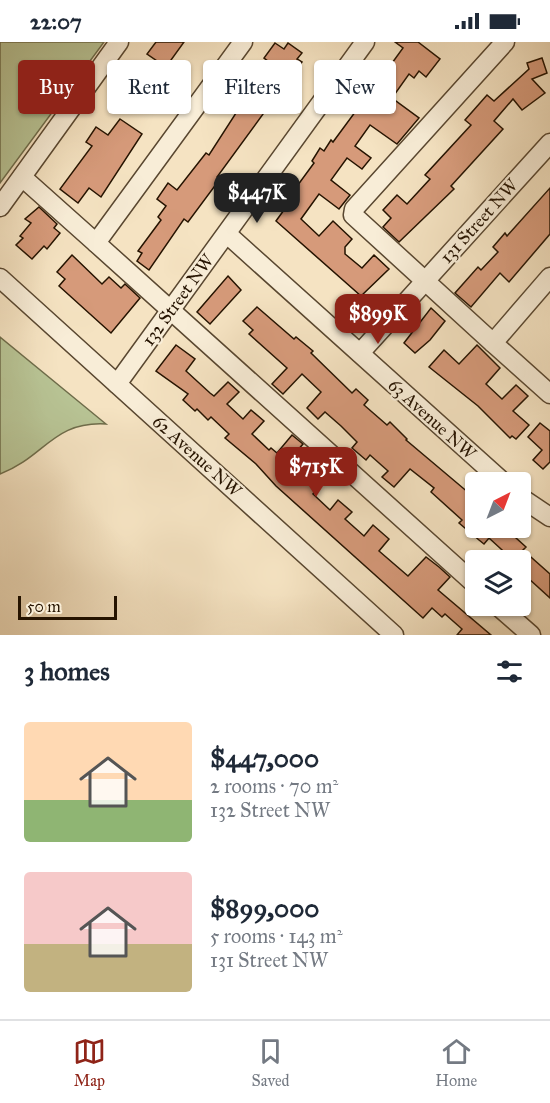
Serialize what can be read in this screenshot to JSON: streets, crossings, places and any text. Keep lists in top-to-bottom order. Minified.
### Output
{"streets":{"street":["131 Street NW","132 Street NW","63 Avenue NW","62 Avenue NW"]},"crossings":[["131 Street NW","63 Avenue NW"],["132 Street NW","63 Avenue NW"],["132 Street NW","62 Avenue NW"]],"scale_bar":"50 m","north":"top right","page":{"status":"22:07","chip":["Buy","Rent","Filters","New"],"price":["$447K","$899K","$715K"],"scale":"50 m","heading":"3 homes","list":[{"name":"$447,000","note":"2 rooms · 70 m² · 132 Street NW"},{"name":"$899,000","note":"5 rooms · 143 m² · 131 Street NW"}],"tabs":["Map","Saved","Home"]}}
